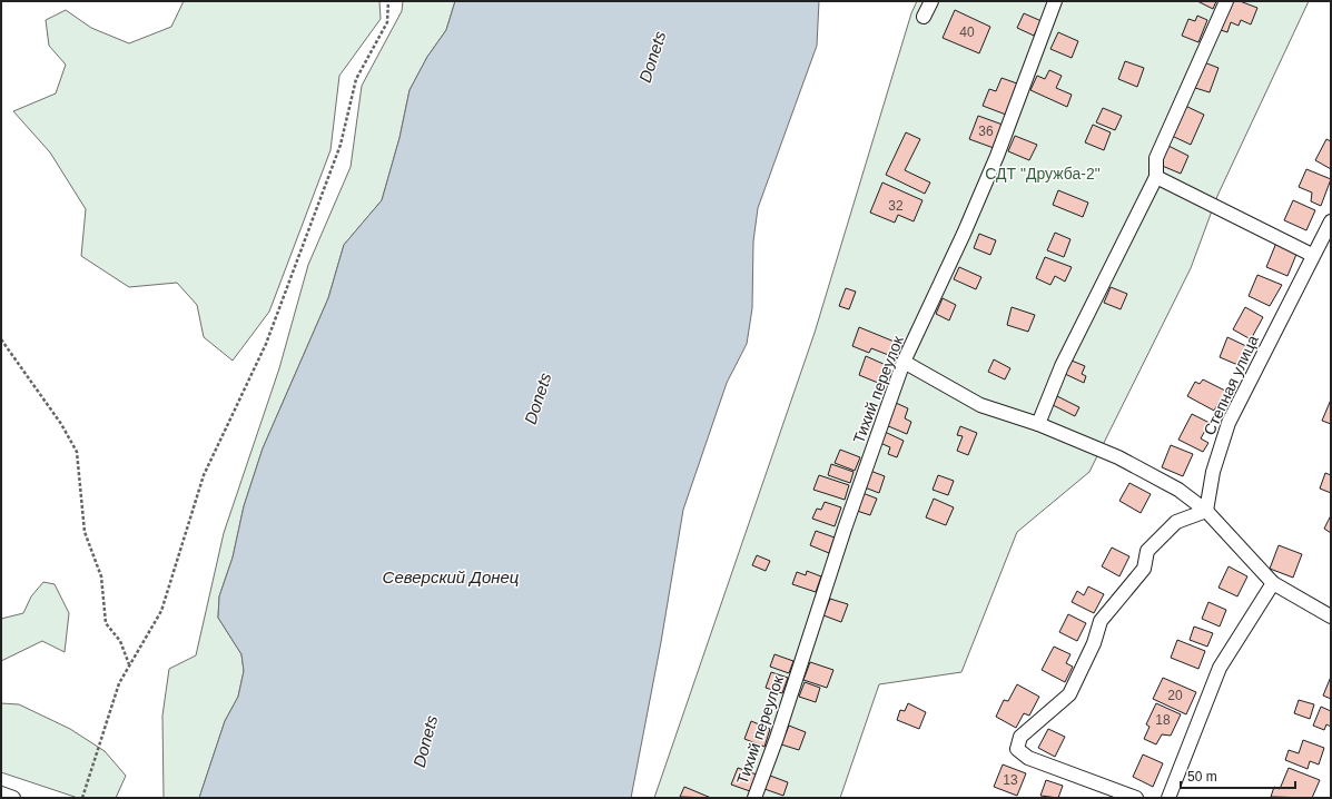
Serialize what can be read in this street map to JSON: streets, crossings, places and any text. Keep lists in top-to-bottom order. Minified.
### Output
{"streets":{"street":["Степная улица","Тихий переулок"]},"water":["Donets","Северский Донец"],"parks":["СДТ \"Дружба-2\""],"house_numbers":["40","36","32","20","18","13"],"scale_bar":"50 m"}
